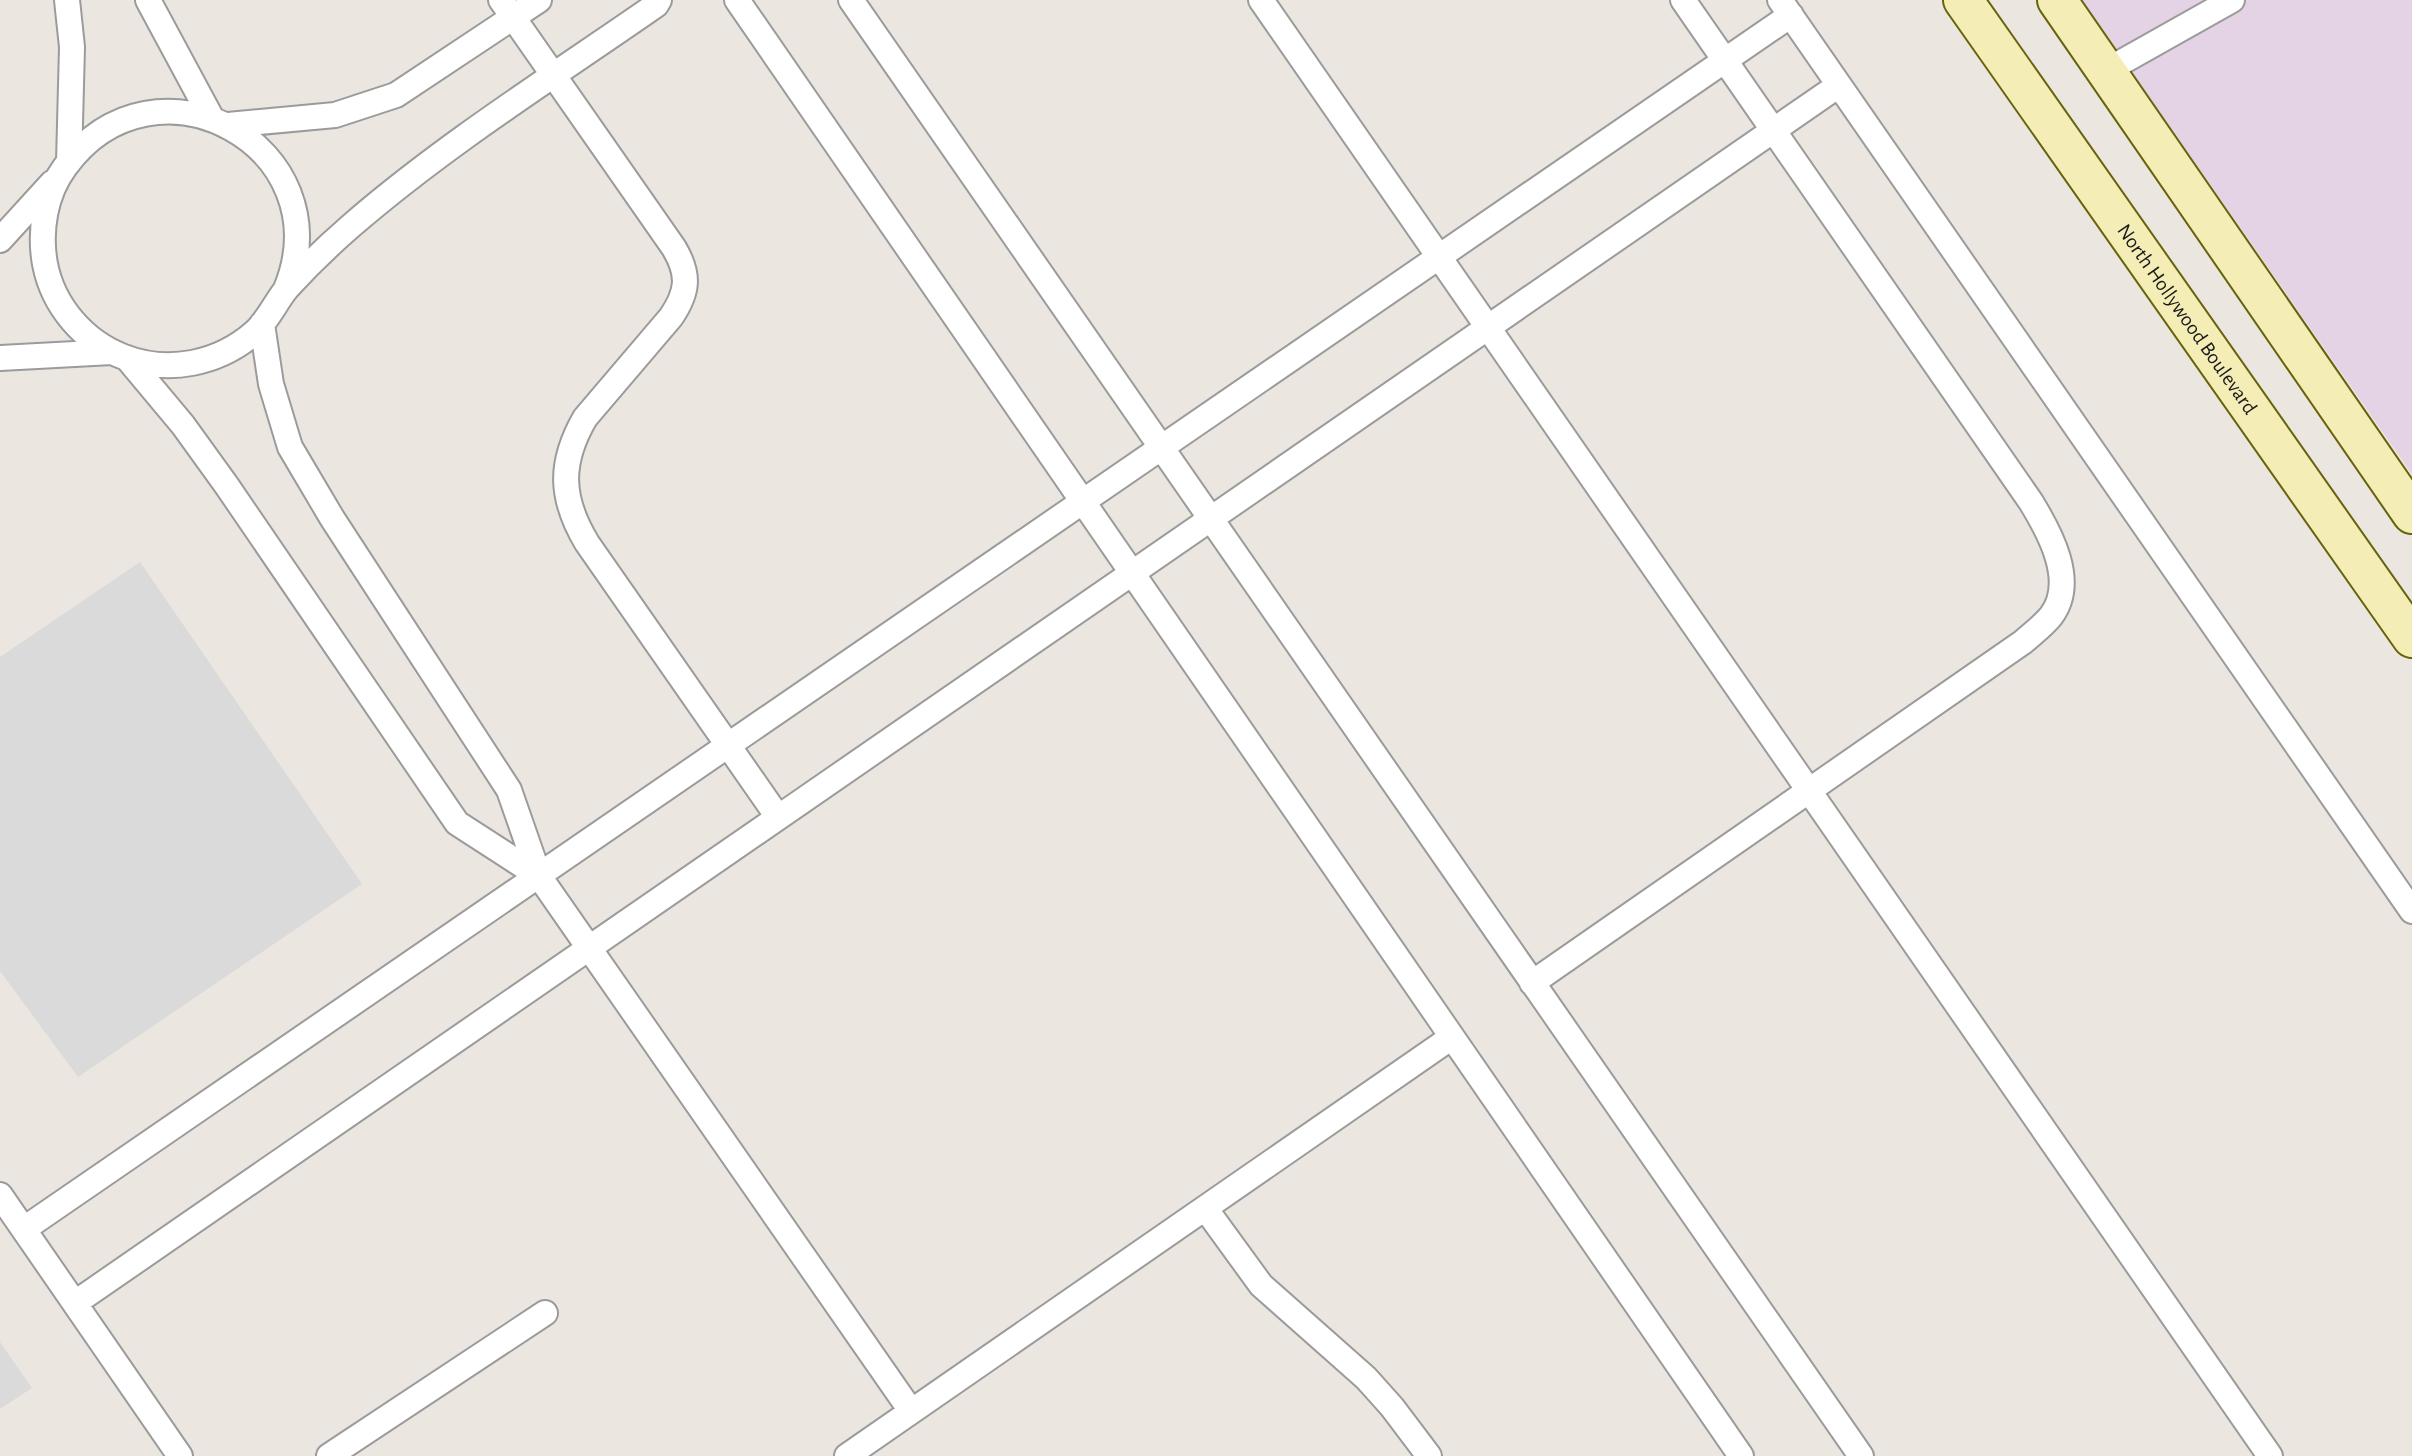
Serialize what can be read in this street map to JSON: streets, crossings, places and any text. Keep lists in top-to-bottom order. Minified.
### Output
{"streets":{"main road":["North Hollywood Boulevard"]}}
